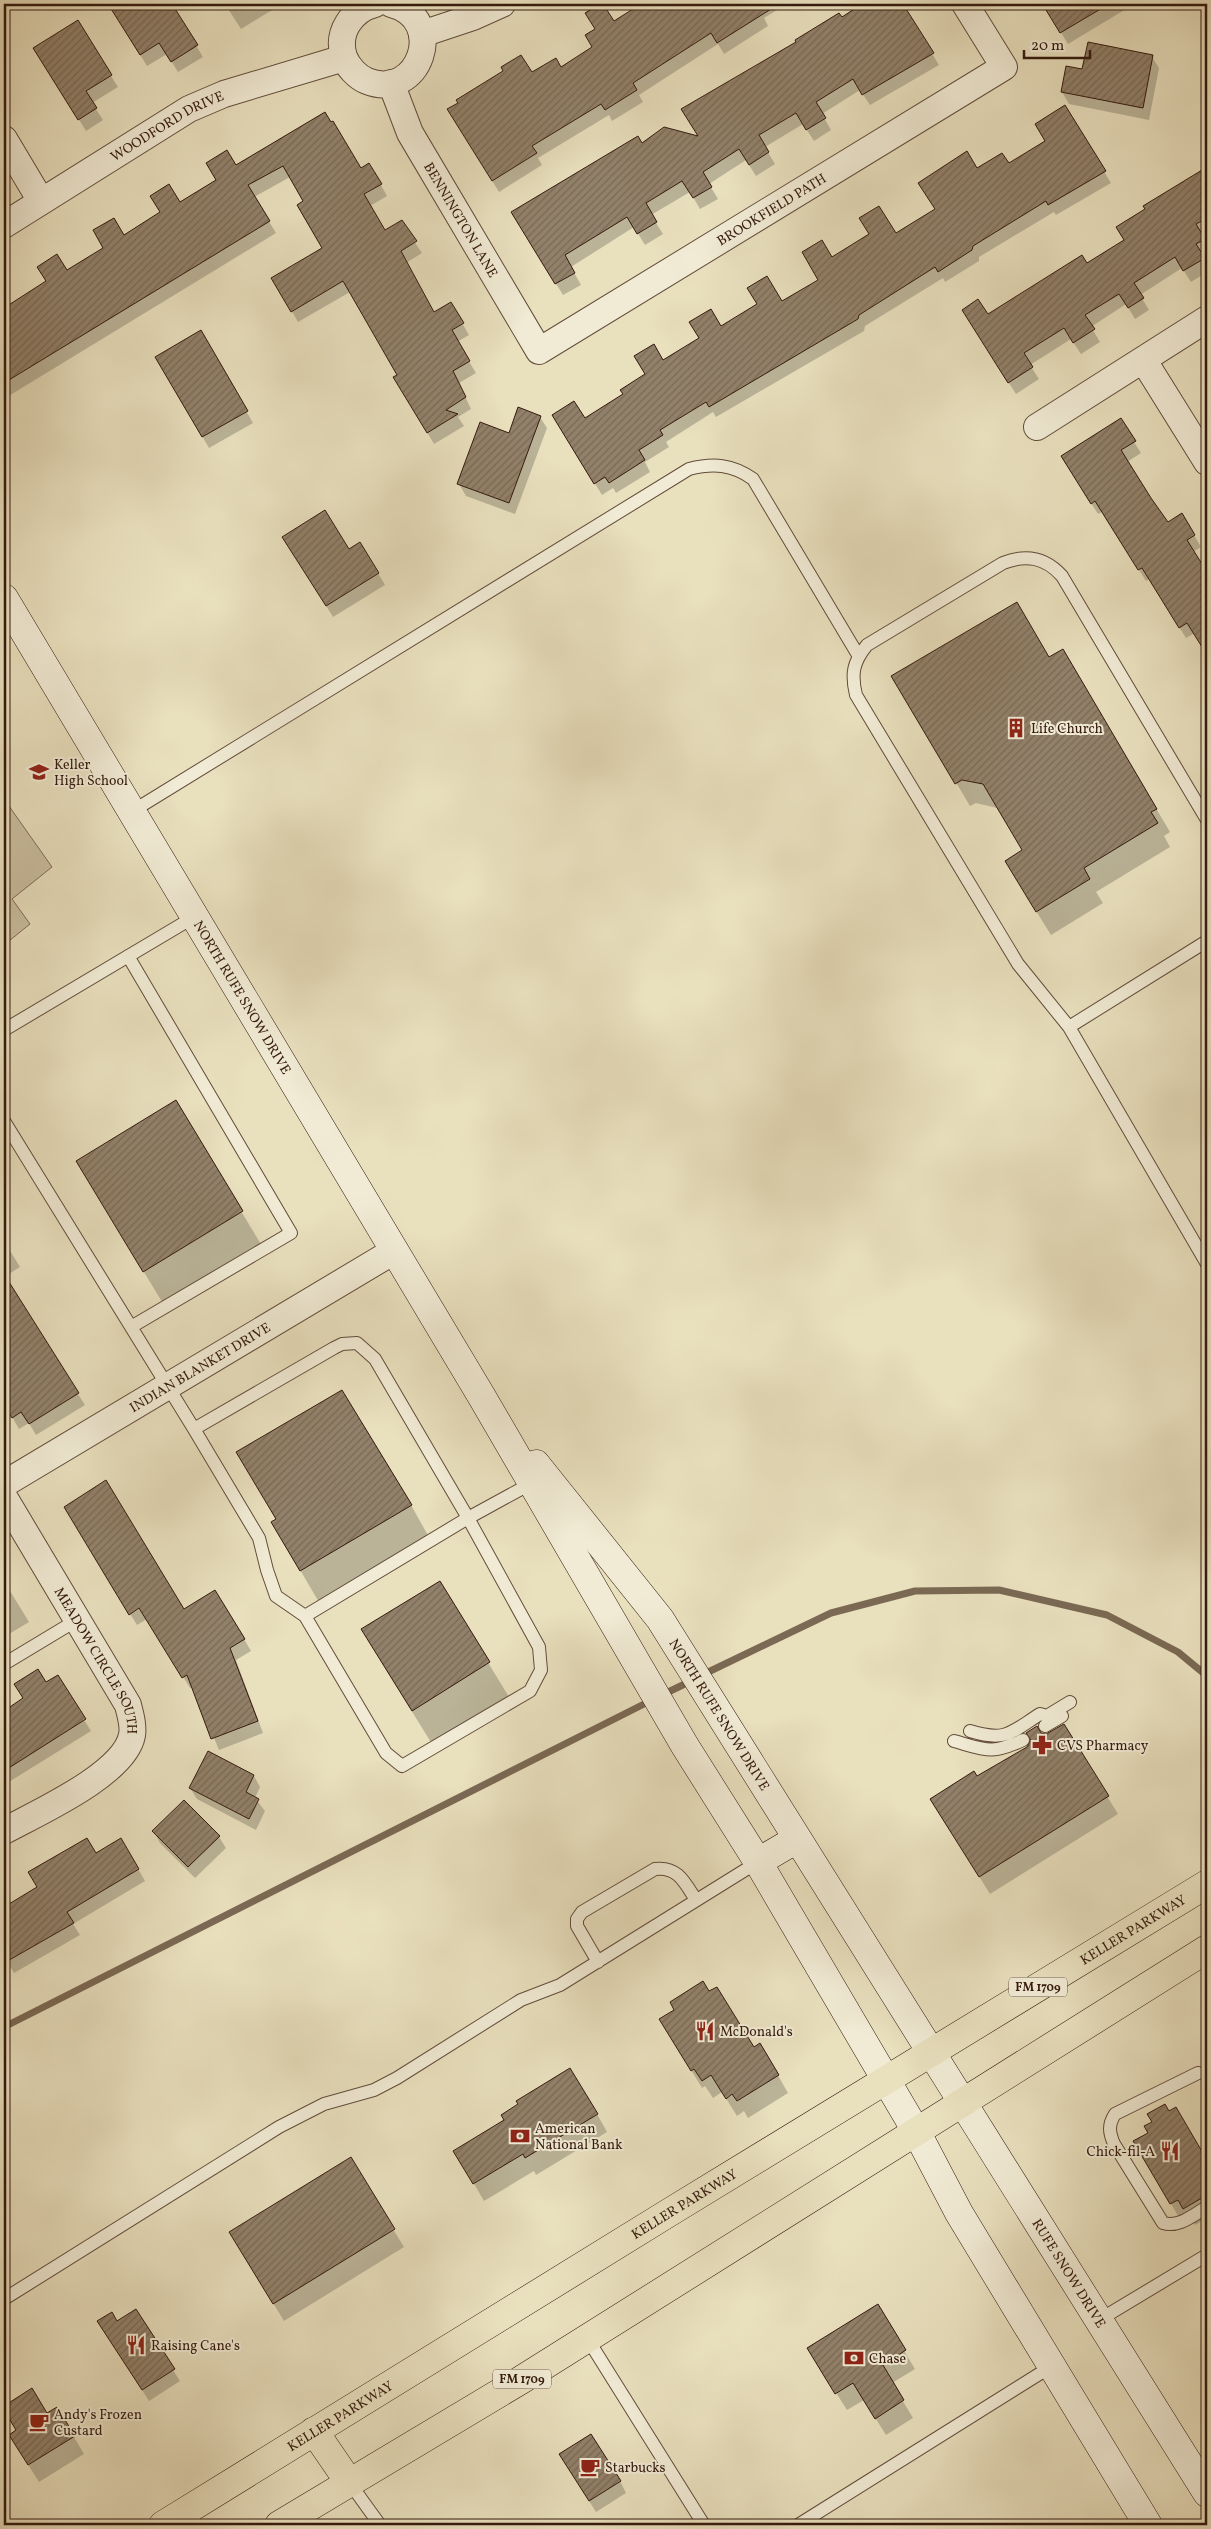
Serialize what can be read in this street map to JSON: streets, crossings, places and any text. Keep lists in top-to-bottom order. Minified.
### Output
{"streets":{"main road":["NORTH RUFE SNOW DRIVE","KELLER PARKWAY","FM 1709","RUFE SNOW DRIVE"],"street":["WOODFORD DRIVE","BROOKFIELD PATH","BENNINGTON LANE","INDIAN BLANKET DRIVE","MEADOW CIRCLE SOUTH"]},"crossings":[["WOODFORD DRIVE","BENNINGTON LANE"],["BROOKFIELD PATH","BENNINGTON LANE"],["NORTH RUFE SNOW DRIVE","INDIAN BLANKET DRIVE"],["NORTH RUFE SNOW DRIVE","KELLER PARKWAY"],["NORTH RUFE SNOW DRIVE","RUFE SNOW DRIVE"],["KELLER PARKWAY","RUFE SNOW DRIVE"],["FM 1709","RUFE SNOW DRIVE"]],"places":{"building":["Life Church"],"school or university":["Keller High School"],"pharmacy":["CVS Pharmacy"],"restaurant":["McDonald's","Chick-fil-A","Raising Cane's"],"bank":["American National Bank","Chase"],"cafe":["Andy's Frozen Custard","Starbucks"]},"scale_bar":"20 m"}
